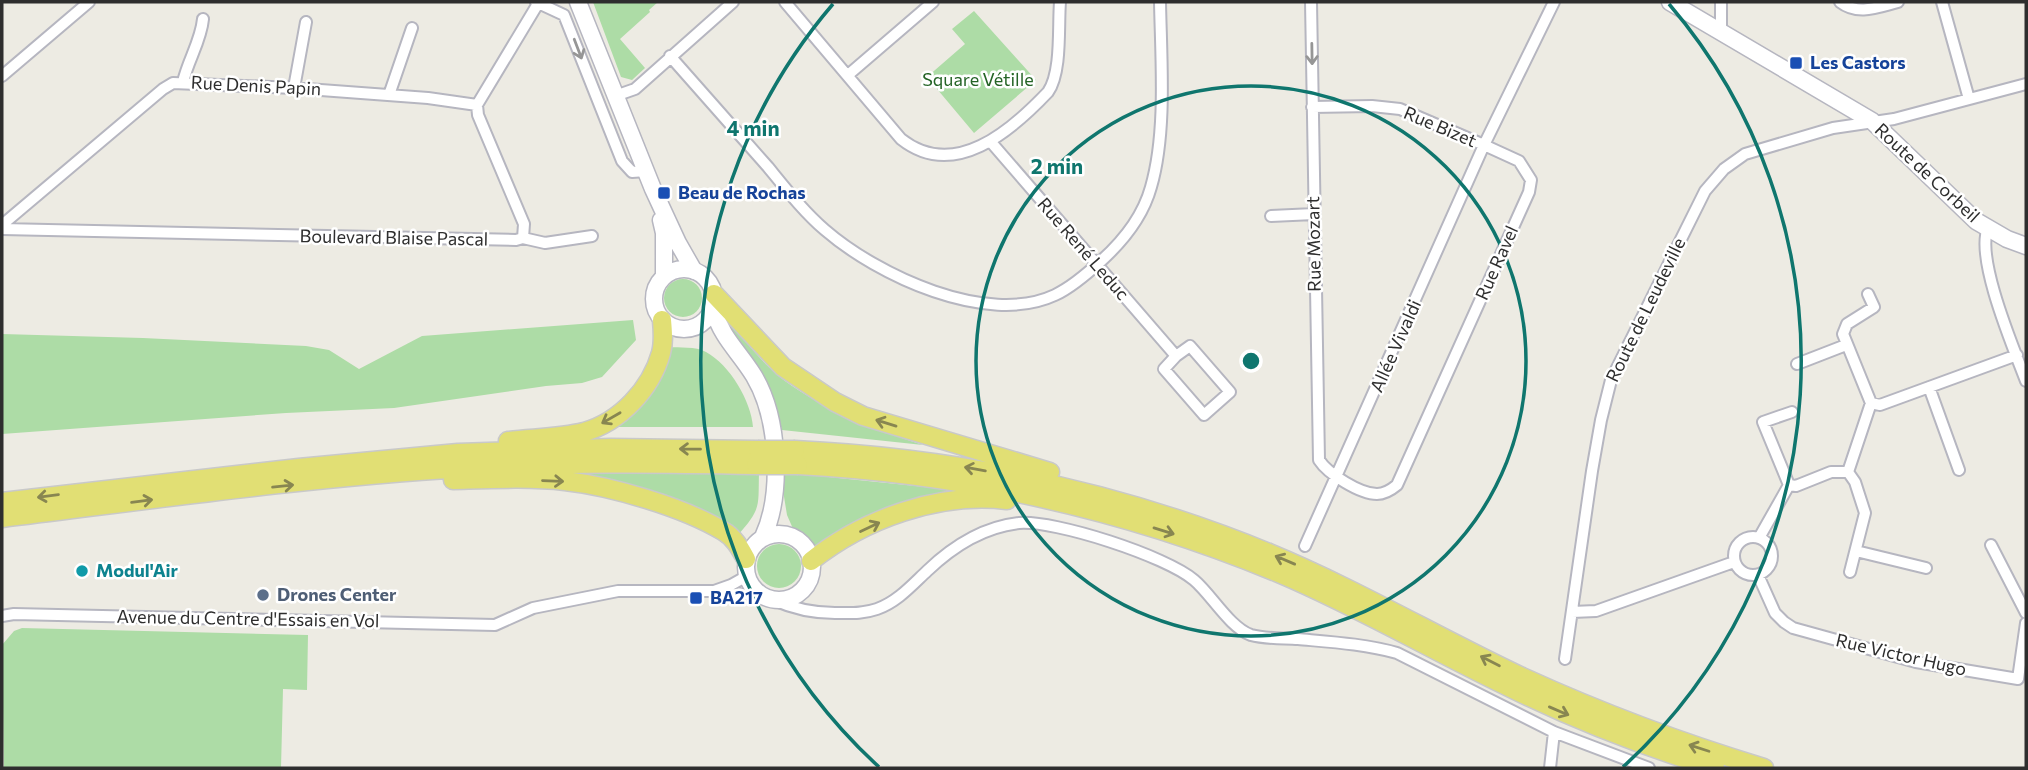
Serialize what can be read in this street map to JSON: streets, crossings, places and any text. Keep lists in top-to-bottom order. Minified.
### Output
{"streets":{"main road":["Route de Corbeil"],"street":["Rue Denis Papin","Rue Bizet","Boulevard Blaise Pascal","Rue Mozart","Rue René Leduc","Rue Ravel","Route de Leudeville","Allée Vivaldi","Avenue du Centre d'Essais en Vol","Rue Victor Hugo"]},"crossings":[["Rue Denis Papin","Boulevard Blaise Pascal"],["Rue Bizet","Rue Mozart"],["Rue Bizet","Rue Ravel"],["Rue Bizet","Allée Vivaldi"],["Route de Corbeil","Route de Leudeville"],["Rue Mozart","Rue Ravel"],["Rue Mozart","Allée Vivaldi"],["Rue Ravel","Allée Vivaldi"]],"parks":["Square Vétille"],"places":{"transit":["Les Castors","Beau de Rochas","BA217"],"other":["Modul'Air","Drones Center"]},"rings":["4 min","2 min"]}
